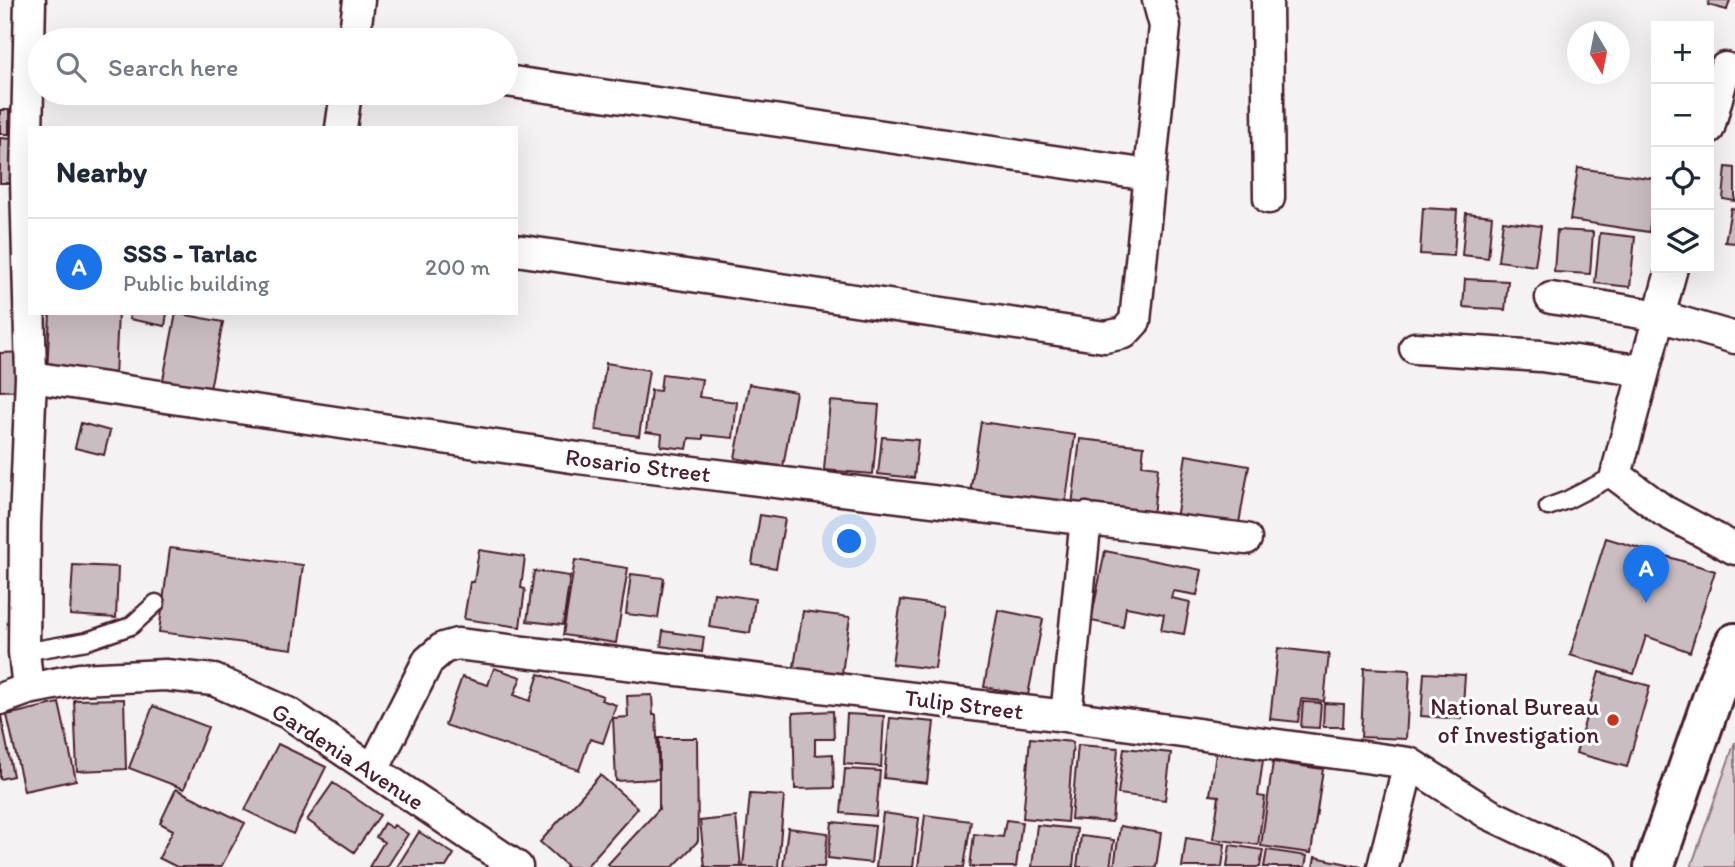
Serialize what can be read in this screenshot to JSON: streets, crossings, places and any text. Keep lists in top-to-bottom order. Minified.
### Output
{"streets":{"street":["Rosario Street","Tulip Street","Gardenia Avenue"]},"crossings":[["Tulip Street","Gardenia Avenue"]],"places":["National Bureau of Investigation"],"north":"bottom","page":{"map_buttons":["+","−"],"search":"Search here","heading":"Nearby","list":[{"mark":"A","name":"SSS - Tarlac","note":"Public building","value":"200 m"}],"pins":"A"}}
